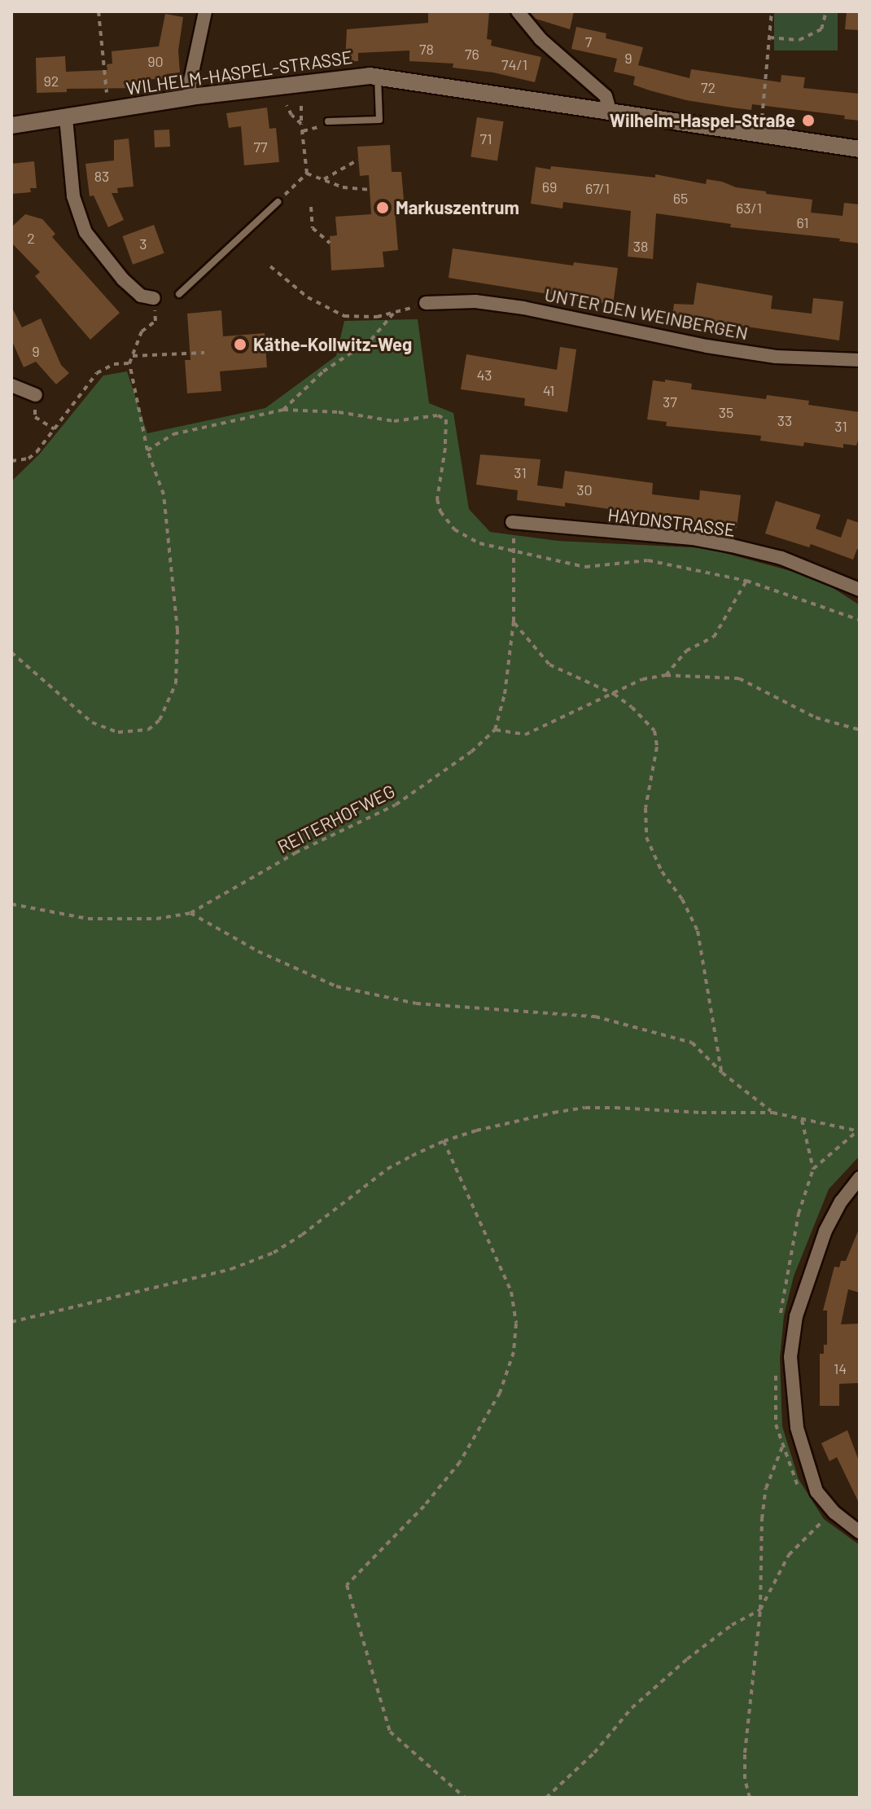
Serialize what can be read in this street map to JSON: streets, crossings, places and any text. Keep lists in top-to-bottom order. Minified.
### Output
{"streets":{"street":["WILHELM-HASPEL-STRASSE","UNTER DEN WEINBERGEN","HAYDNSTRASSE"],"path":["REITERHOFWEG"]},"places":["Wilhelm-Haspel-Straße","Markuszentrum","Käthe-Kollwitz-Weg"],"house_numbers":["7","78","76","9","90","74/1","92","72","71","77","83","69","67/1","65","63/1","61","2","3","38","9","43","41","37","35","33","31","31","30","14"]}
